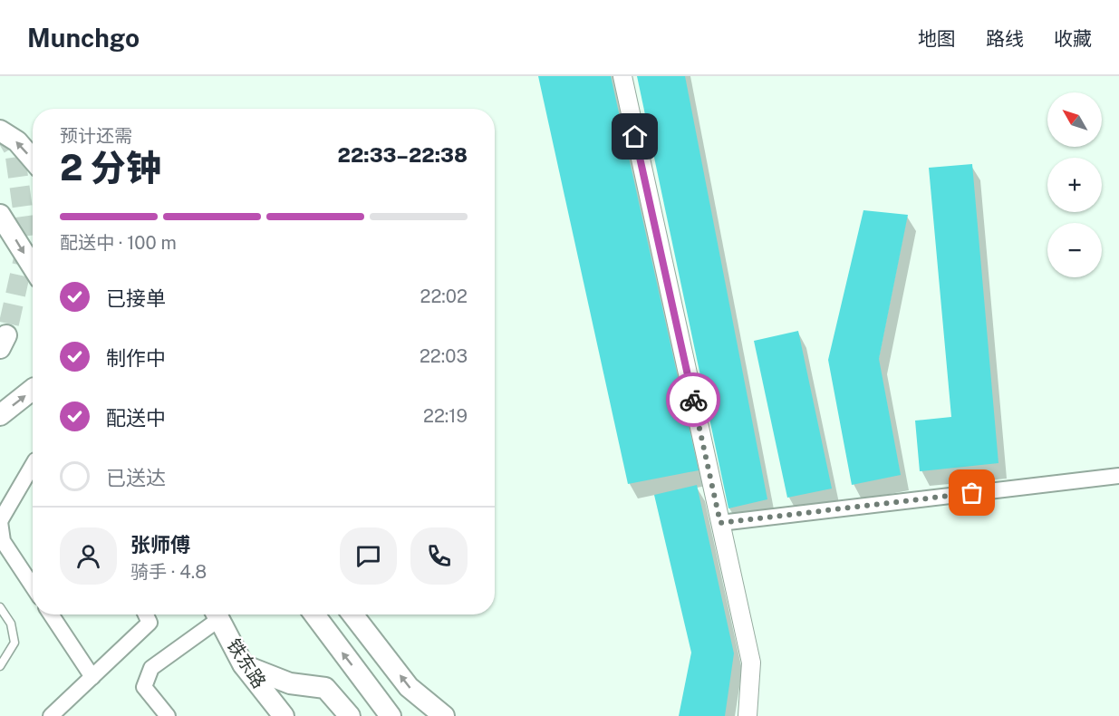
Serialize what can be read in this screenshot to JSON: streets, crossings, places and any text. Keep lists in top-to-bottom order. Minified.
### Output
{"streets":{"main road":["铁东路"]},"north":"top left","page":{"header":"Munchgo","nav":["地图","路线","收藏"],"map_buttons":["+","−"],"heading":["2 分钟","预计还需","22:33–22:38"],"panel":["张师傅","骑手 · 4.8"],"bar":"配送中 · 100 m","list":[["已接单","22:02"],["制作中","22:03"],["配送中","22:19"],"已送达"]}}
